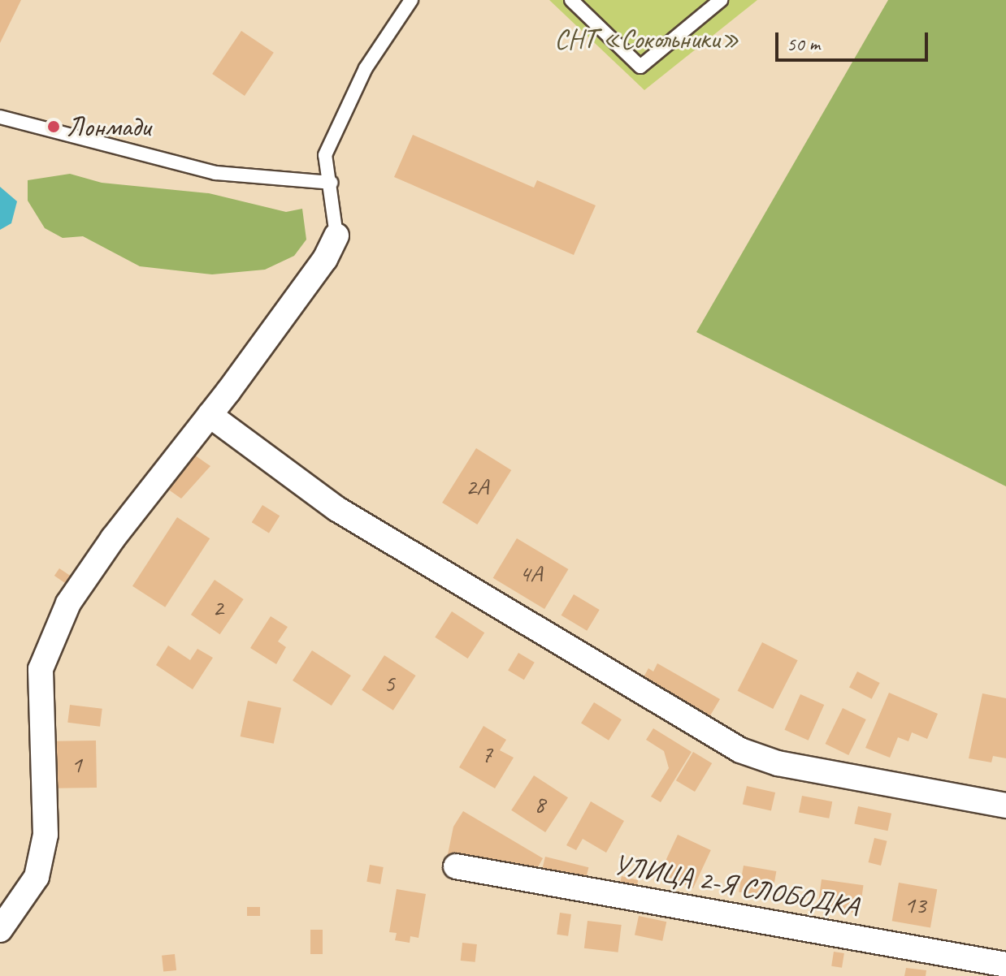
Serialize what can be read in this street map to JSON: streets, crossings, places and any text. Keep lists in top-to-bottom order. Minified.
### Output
{"streets":{"street":["УЛИЦА 2-Я СЛОБОДКА"]},"parks":["СНТ «Сокольники»"],"places":["Лонмади"],"house_numbers":["2А","4А","2","5","7","1","8","13"],"scale_bar":"50 m"}
